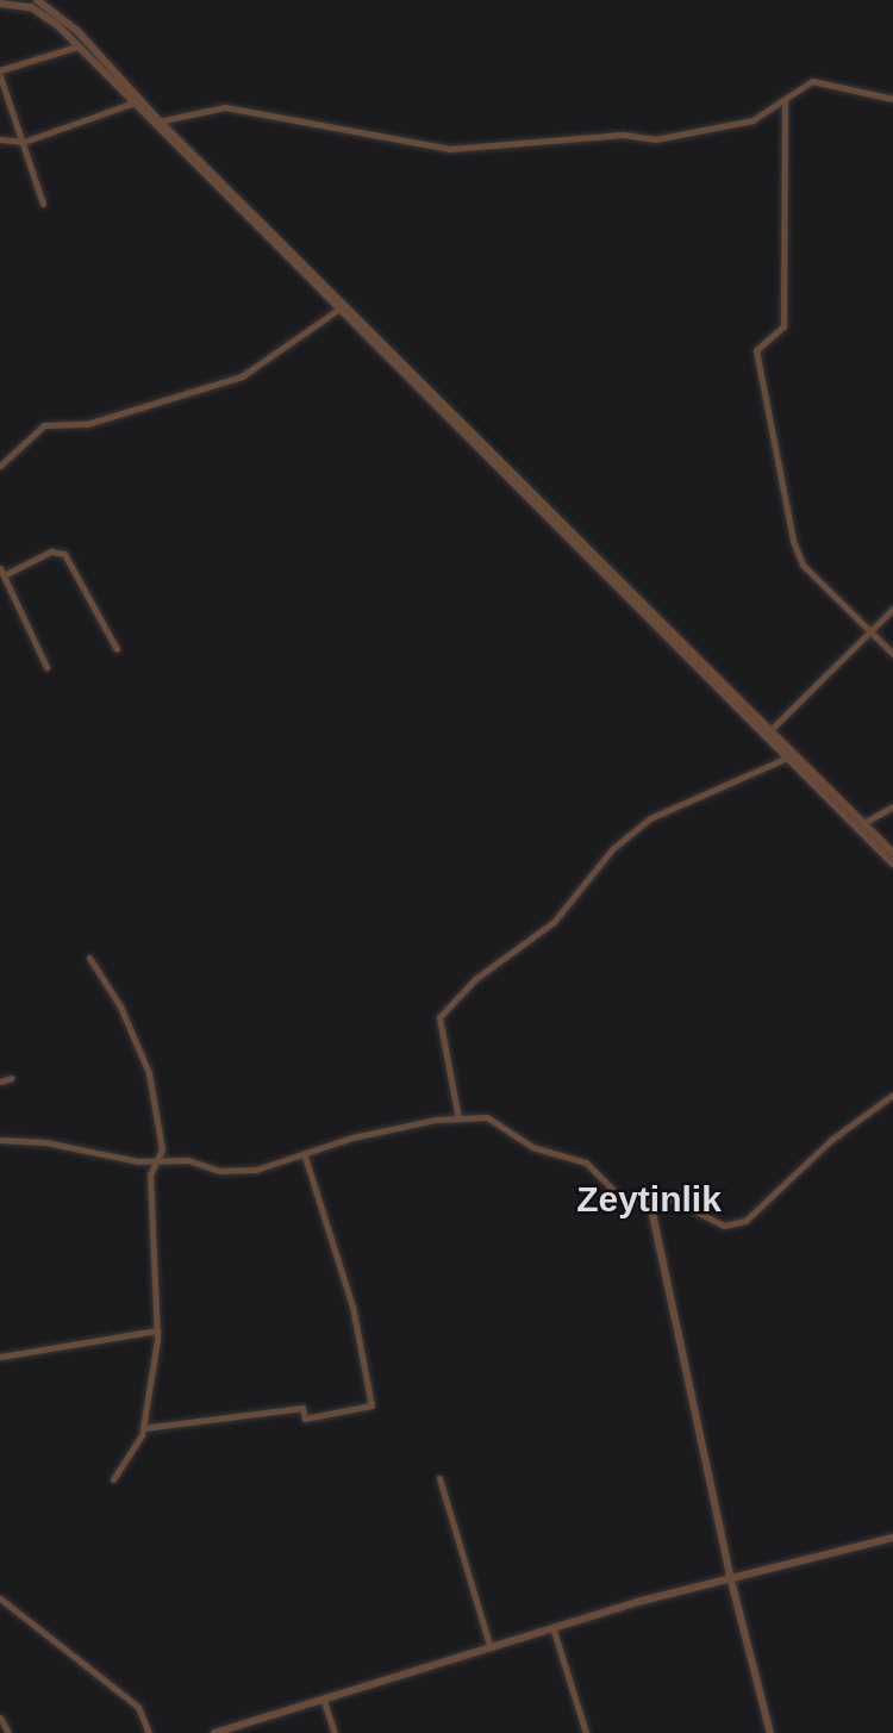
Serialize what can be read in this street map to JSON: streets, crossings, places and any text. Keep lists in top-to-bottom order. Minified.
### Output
{"districts":["Zeytinlik"]}
